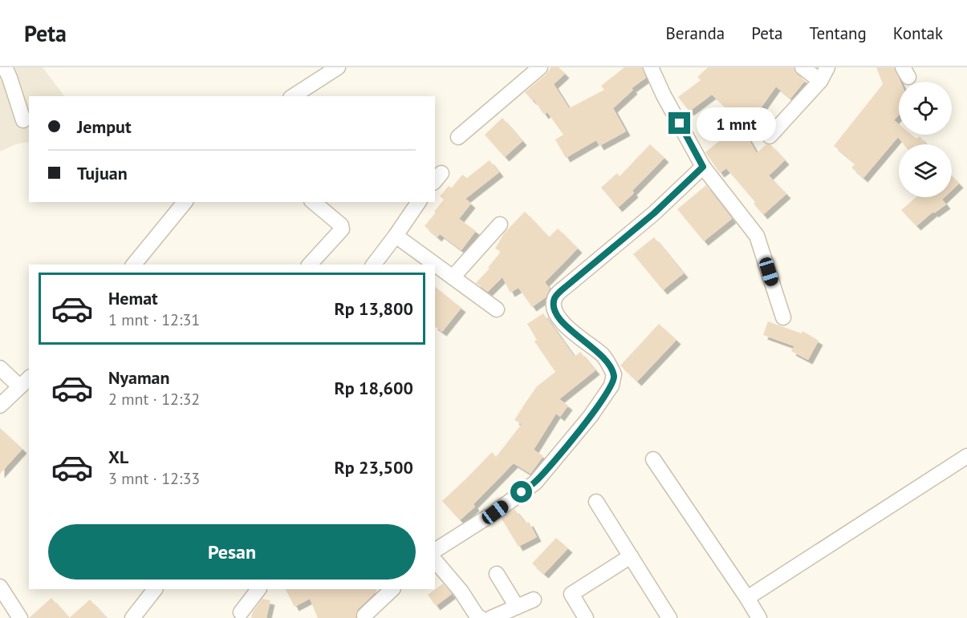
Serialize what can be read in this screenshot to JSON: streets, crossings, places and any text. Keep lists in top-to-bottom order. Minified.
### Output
{"page":{"header":"Peta","nav":["Beranda","Peta","Tentang","Kontak"],"banner":["Jemput","Tujuan"],"bubble":"1 mnt","list":[{"name":"Hemat","note":"1 mnt · 12:31","value":"Rp 13,800"},{"name":"Nyaman","note":"2 mnt · 12:32","value":"Rp 18,600"},{"name":"XL","note":"3 mnt · 12:33","value":"Rp 23,500"}],"buttons":"Pesan"}}
